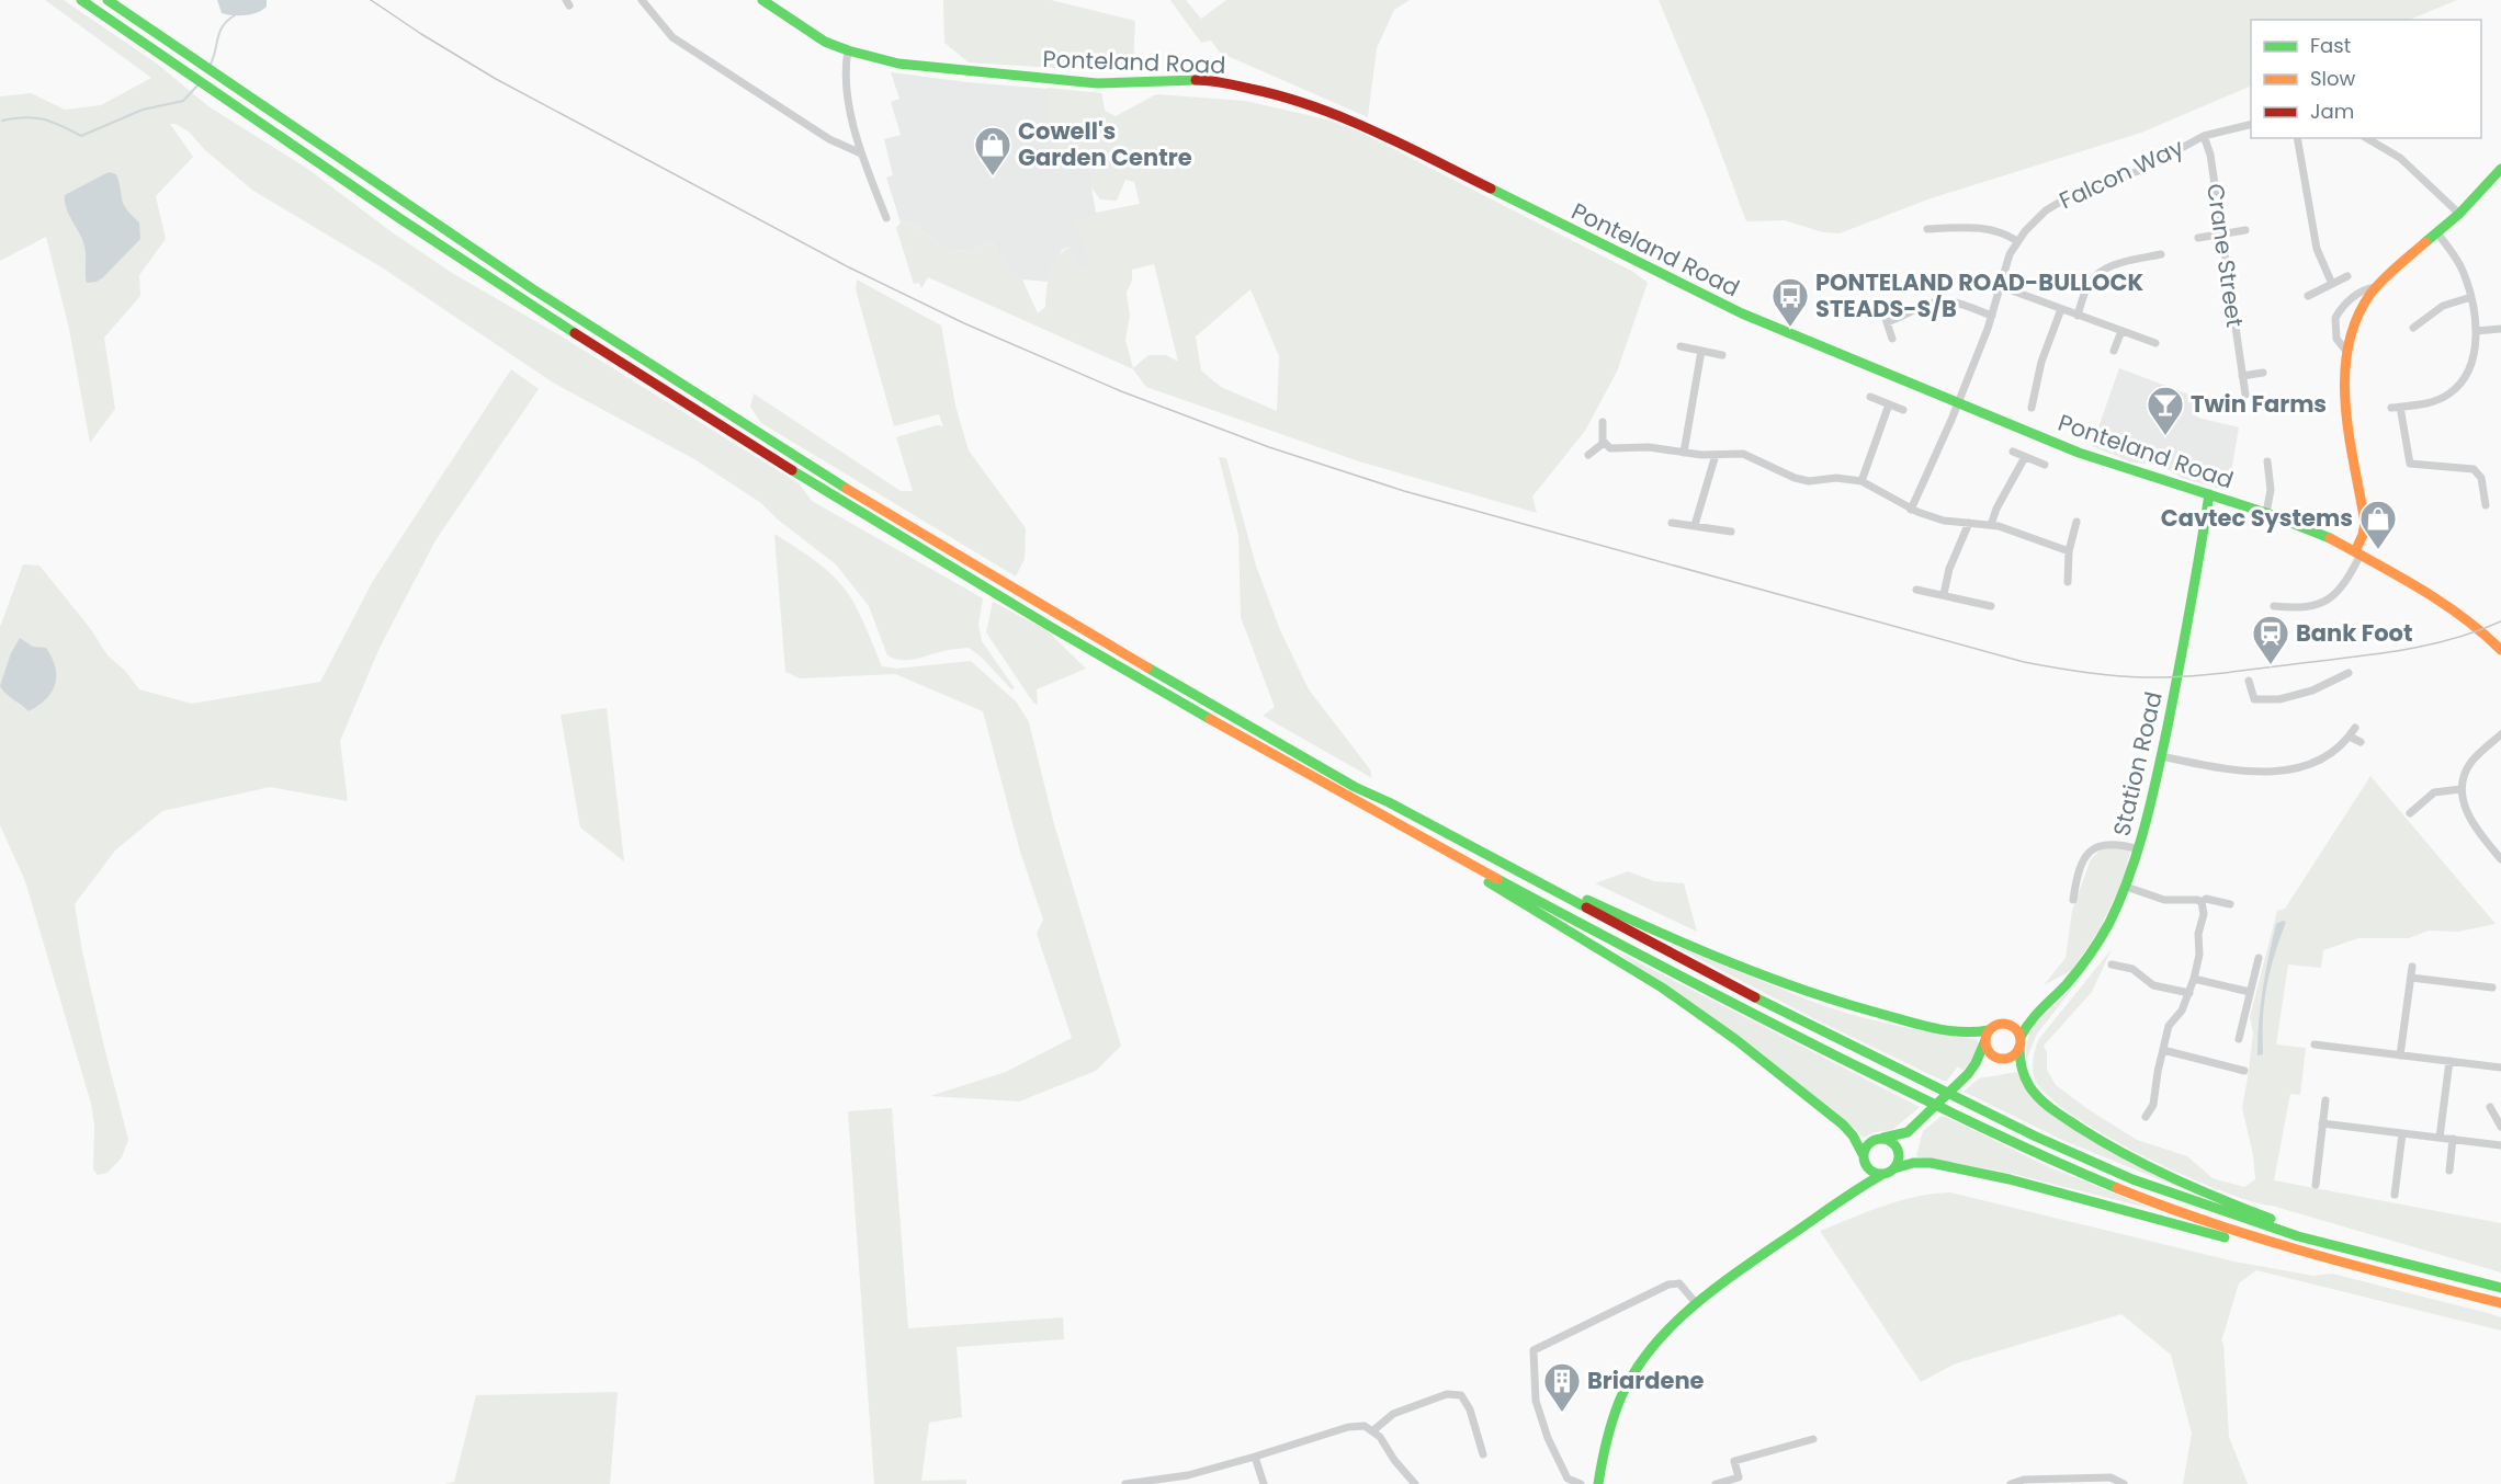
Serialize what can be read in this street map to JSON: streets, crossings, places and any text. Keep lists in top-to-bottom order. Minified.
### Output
{"streets":{"main road":["Ponteland Road","Station Road"],"street":["Falcon Way","Crane Street"]},"crossings":[["Ponteland Road","Falcon Way"],["Ponteland Road","Station Road"],["Falcon Way","Crane Street"]],"places":{"shop":["Cowell's Garden Centre","Cavtec Systems"],"bus stop":["PONTELAND ROAD-BULLOCK STEADS-S/B"],"bar":["Twin Farms"],"station":["Bank Foot"],"building":["Briardene"]},"legend":["Fast","Slow","Jam"]}
